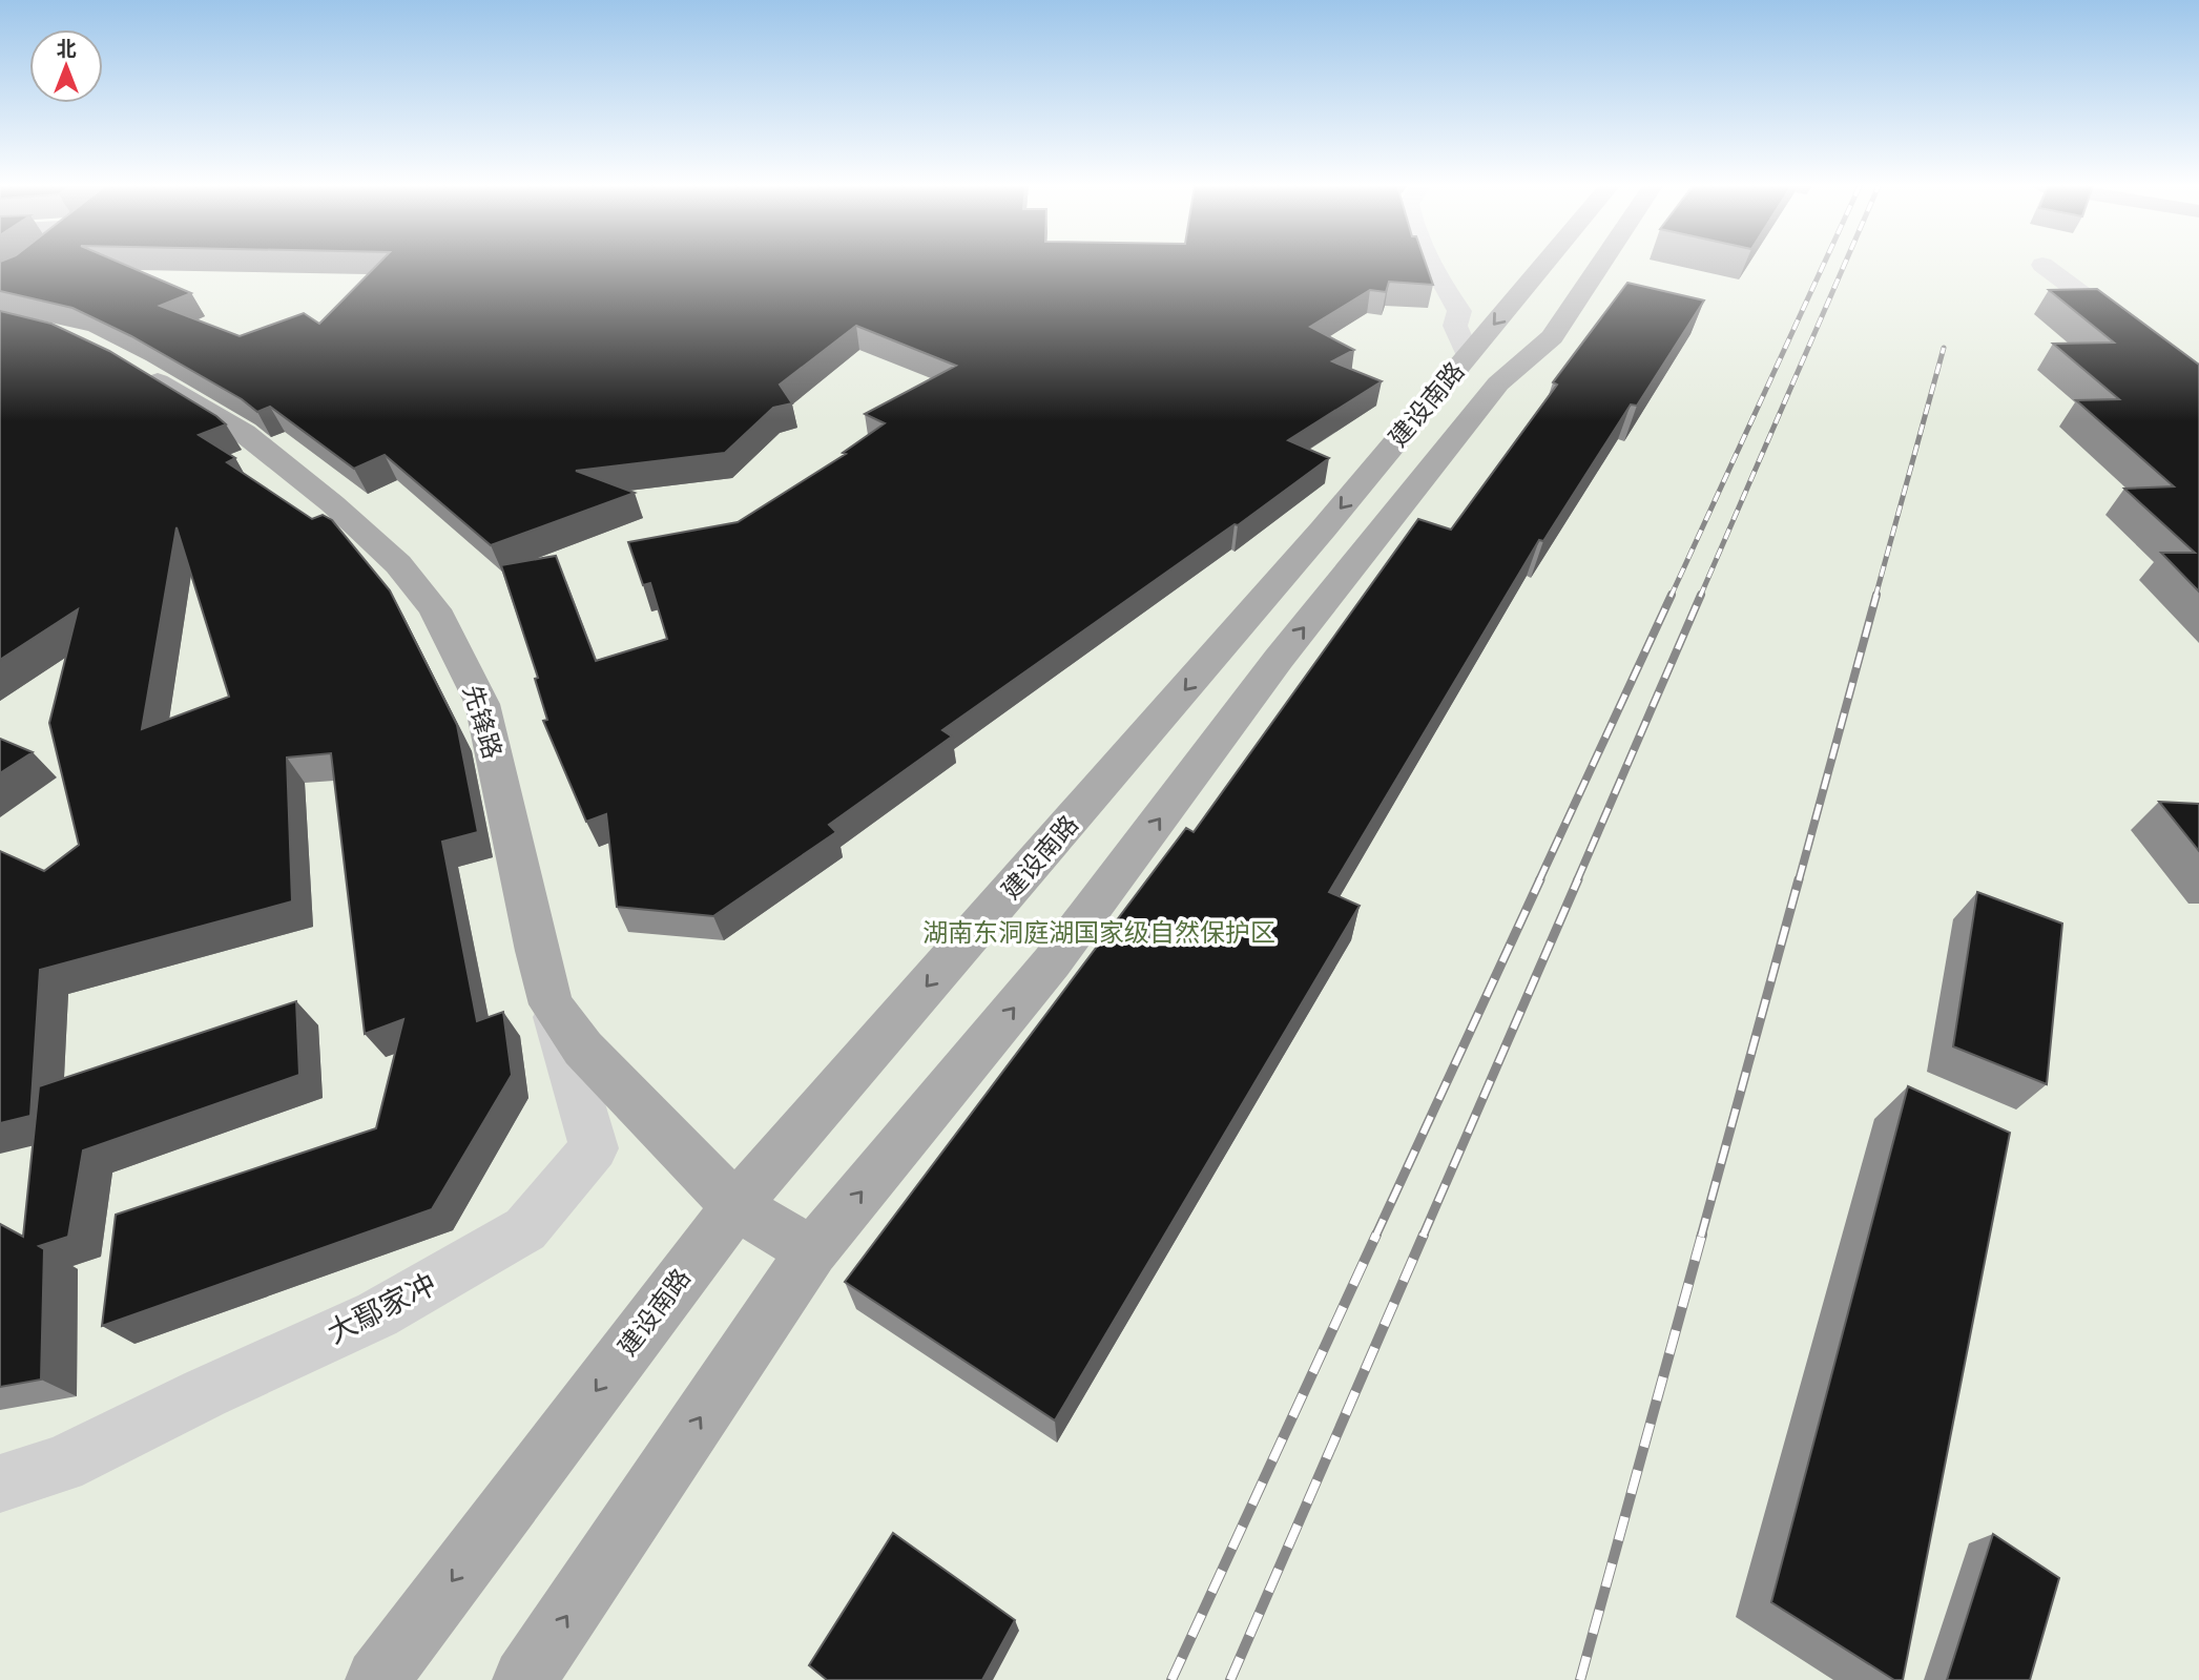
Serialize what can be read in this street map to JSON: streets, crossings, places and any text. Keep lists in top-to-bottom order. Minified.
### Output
{"streets":{"main road":["建设南路","先锋路"],"street":["大鄢家冲"]},"crossings":[["建设南路","先锋路"],["先锋路","大鄢家冲"]],"parks":["湖南东洞庭湖国家级自然保护区"],"north":"top"}
